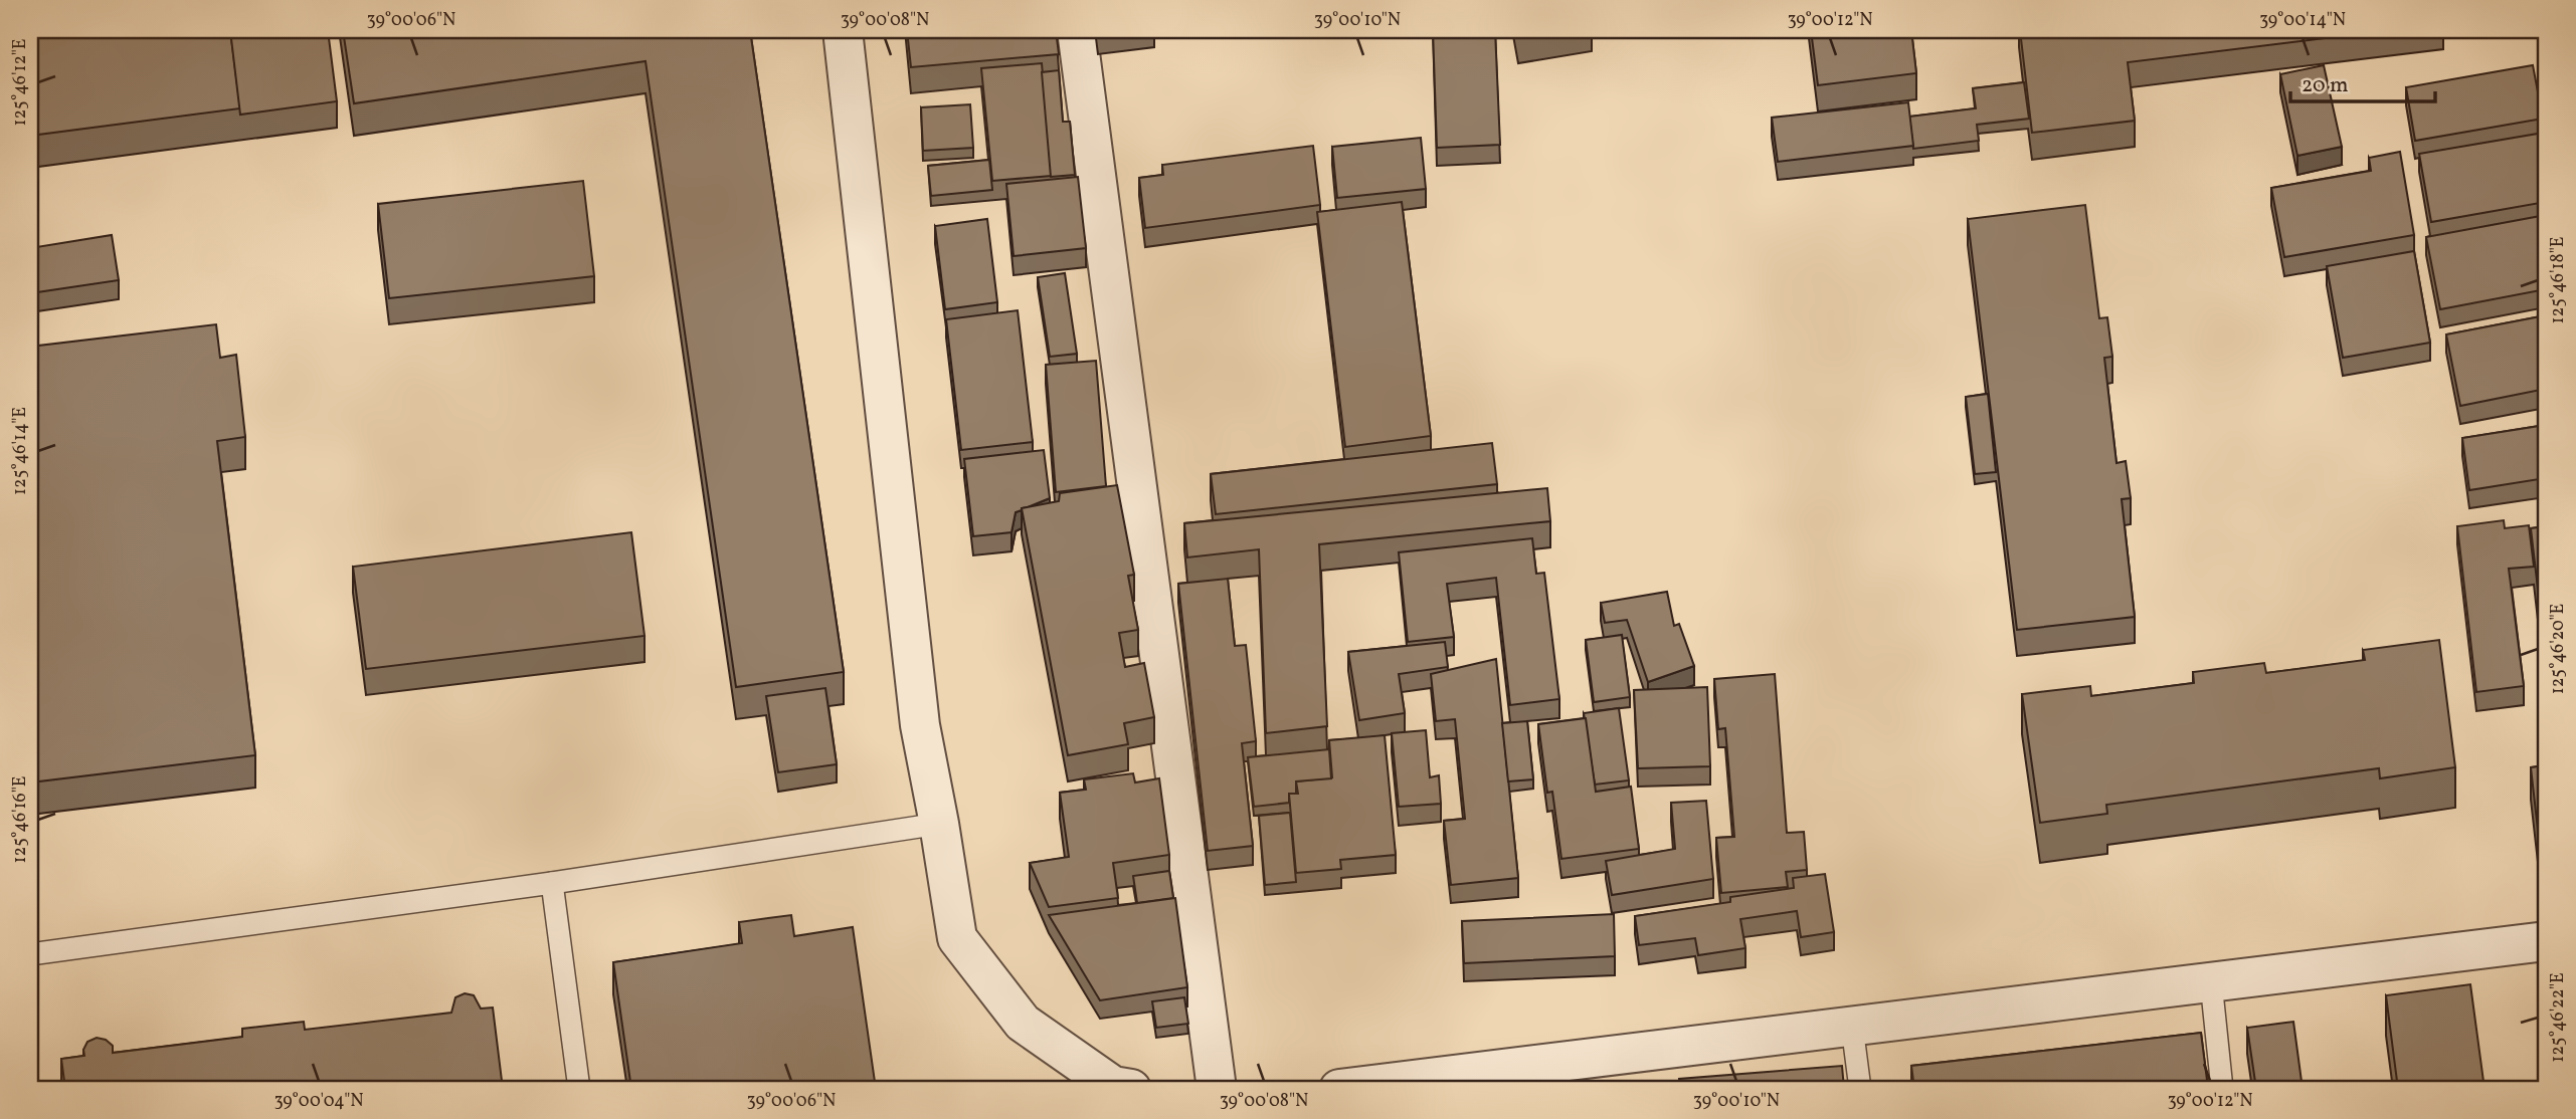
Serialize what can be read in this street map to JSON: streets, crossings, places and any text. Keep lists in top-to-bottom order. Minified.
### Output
{"scale_bar":"20 m","coordinates":["39°00'06\"N","39°00'08\"N","39°00'10\"N","39°00'12\"N","39°00'14\"N","125°46'12\"E","125°46'18\"E","125°46'14\"E","125°46'20\"E","125°46'16\"E","125°46'22\"E","39°00'04\"N"]}
